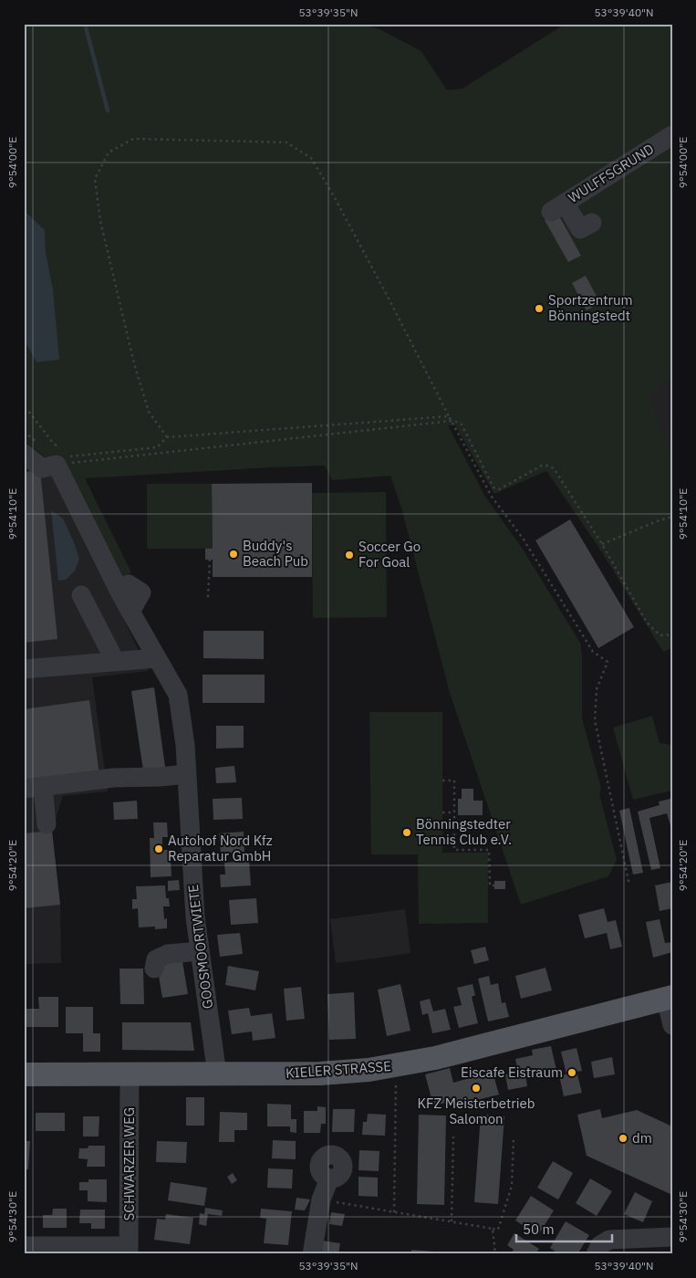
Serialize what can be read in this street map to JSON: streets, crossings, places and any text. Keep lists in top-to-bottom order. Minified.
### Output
{"streets":{"main road":["KIELER STRASSE"],"street":["WULFFSGRUND","GOOSMOORTWIETE","SCHWARZER WEG"]},"crossings":[["GOOSMOORTWIETE","KIELER STRASSE"],["KIELER STRASSE","SCHWARZER WEG"]],"places":["Sportzentrum Bönningstedt","Buddy's Beach Pub","Soccer Go For Goal","Bönningstedter Tennis Club e.V.","Autohof Nord Kfz Reparatur GmbH","Eiscafe Eistraum","KFZ Meisterbetrieb Salomon","dm"],"scale_bar":"50 m","coordinates":["53°39'35\"N","53°39'40\"N","9°54'00\"E","9°54'10\"E","9°54'20\"E","9°54'30\"E"]}
